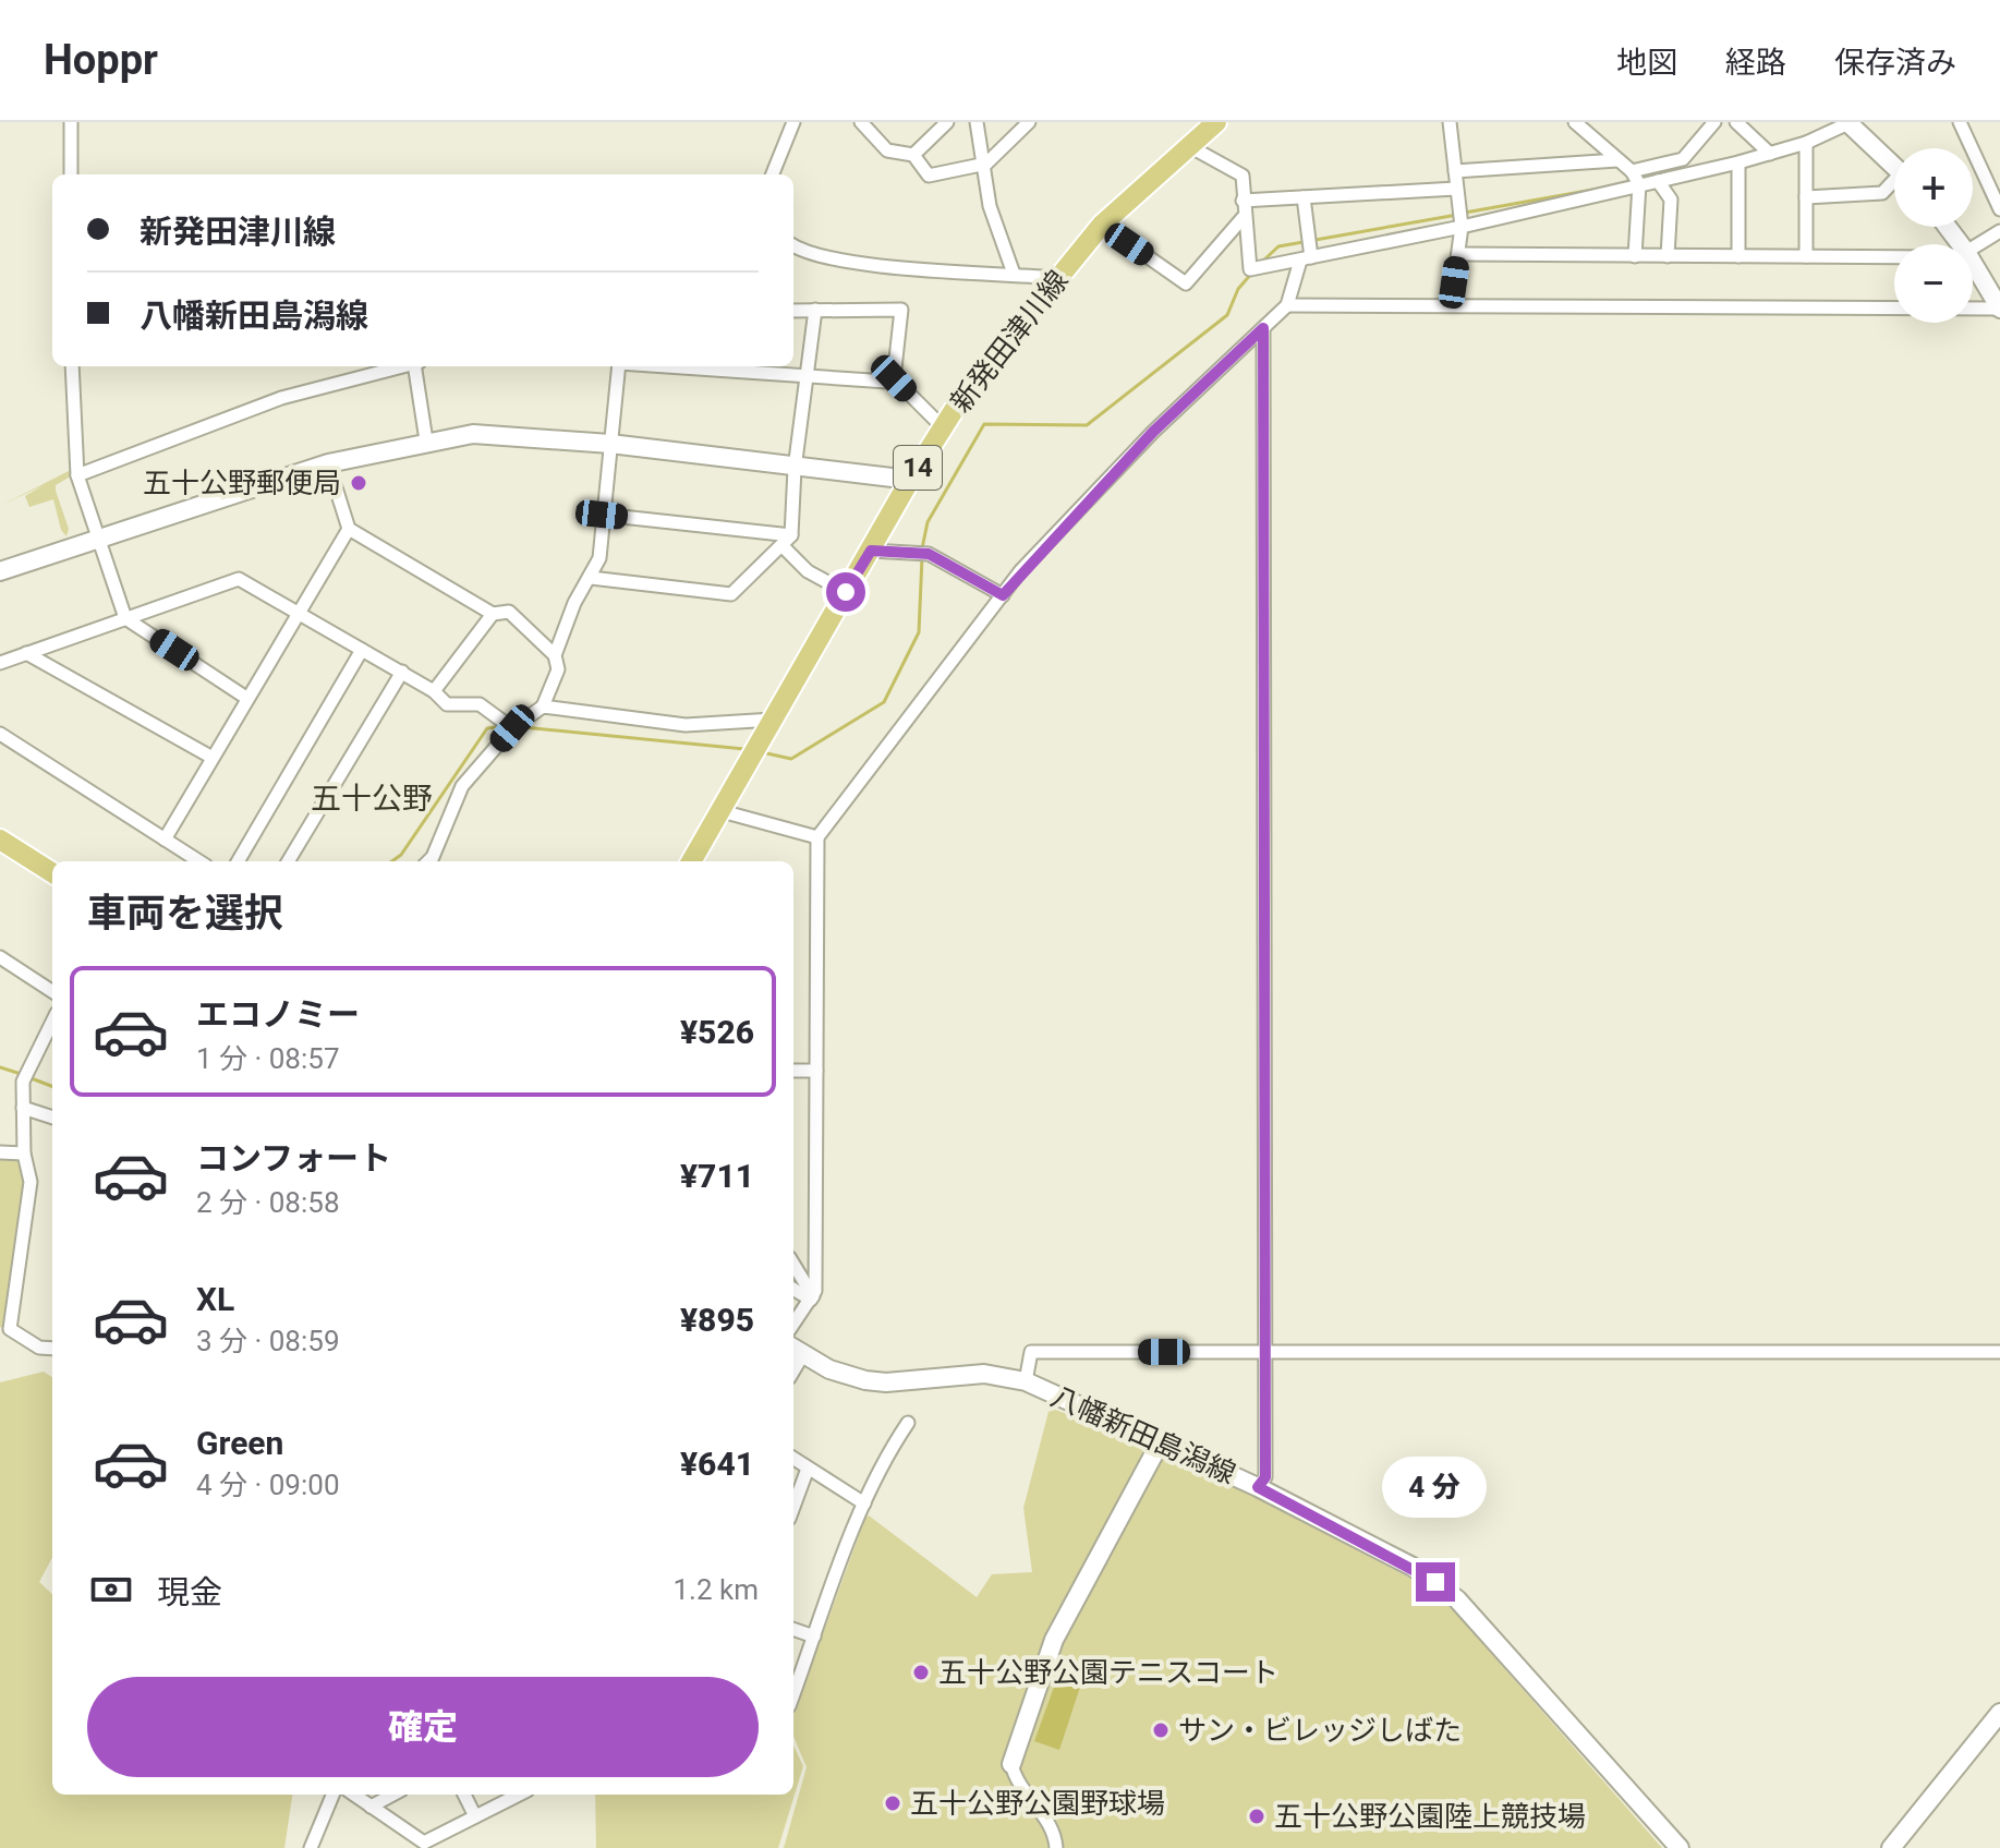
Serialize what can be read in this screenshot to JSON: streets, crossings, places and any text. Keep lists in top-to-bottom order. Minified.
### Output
{"streets":{"main road":["新発田津川線","14"],"street":["八幡新田島潟線"]},"districts":["五十公野"],"places":["五十公野郵便局","五十公野公園テニスコート","サン・ビレッジしばた","五十公野公園野球場","五十公野公園陸上競技場"],"page":{"header":"Hoppr","nav":["地図","経路","保存済み"],"map_buttons":["+","−"],"banner":["新発田津川線","八幡新田島潟線"],"heading":"車両を選択","list":[{"name":"エコノミー","note":"1 分 · 08:57","value":"¥526"},{"name":"コンフォート","note":"2 分 · 08:58","value":"¥711"},{"name":"XL","note":"3 分 · 08:59","value":"¥895"},{"name":"Green","note":"4 分 · 09:00","value":"¥641"}],"bubble":"4 分","pay":["現金","1.2 km"],"buttons":"確定"}}
